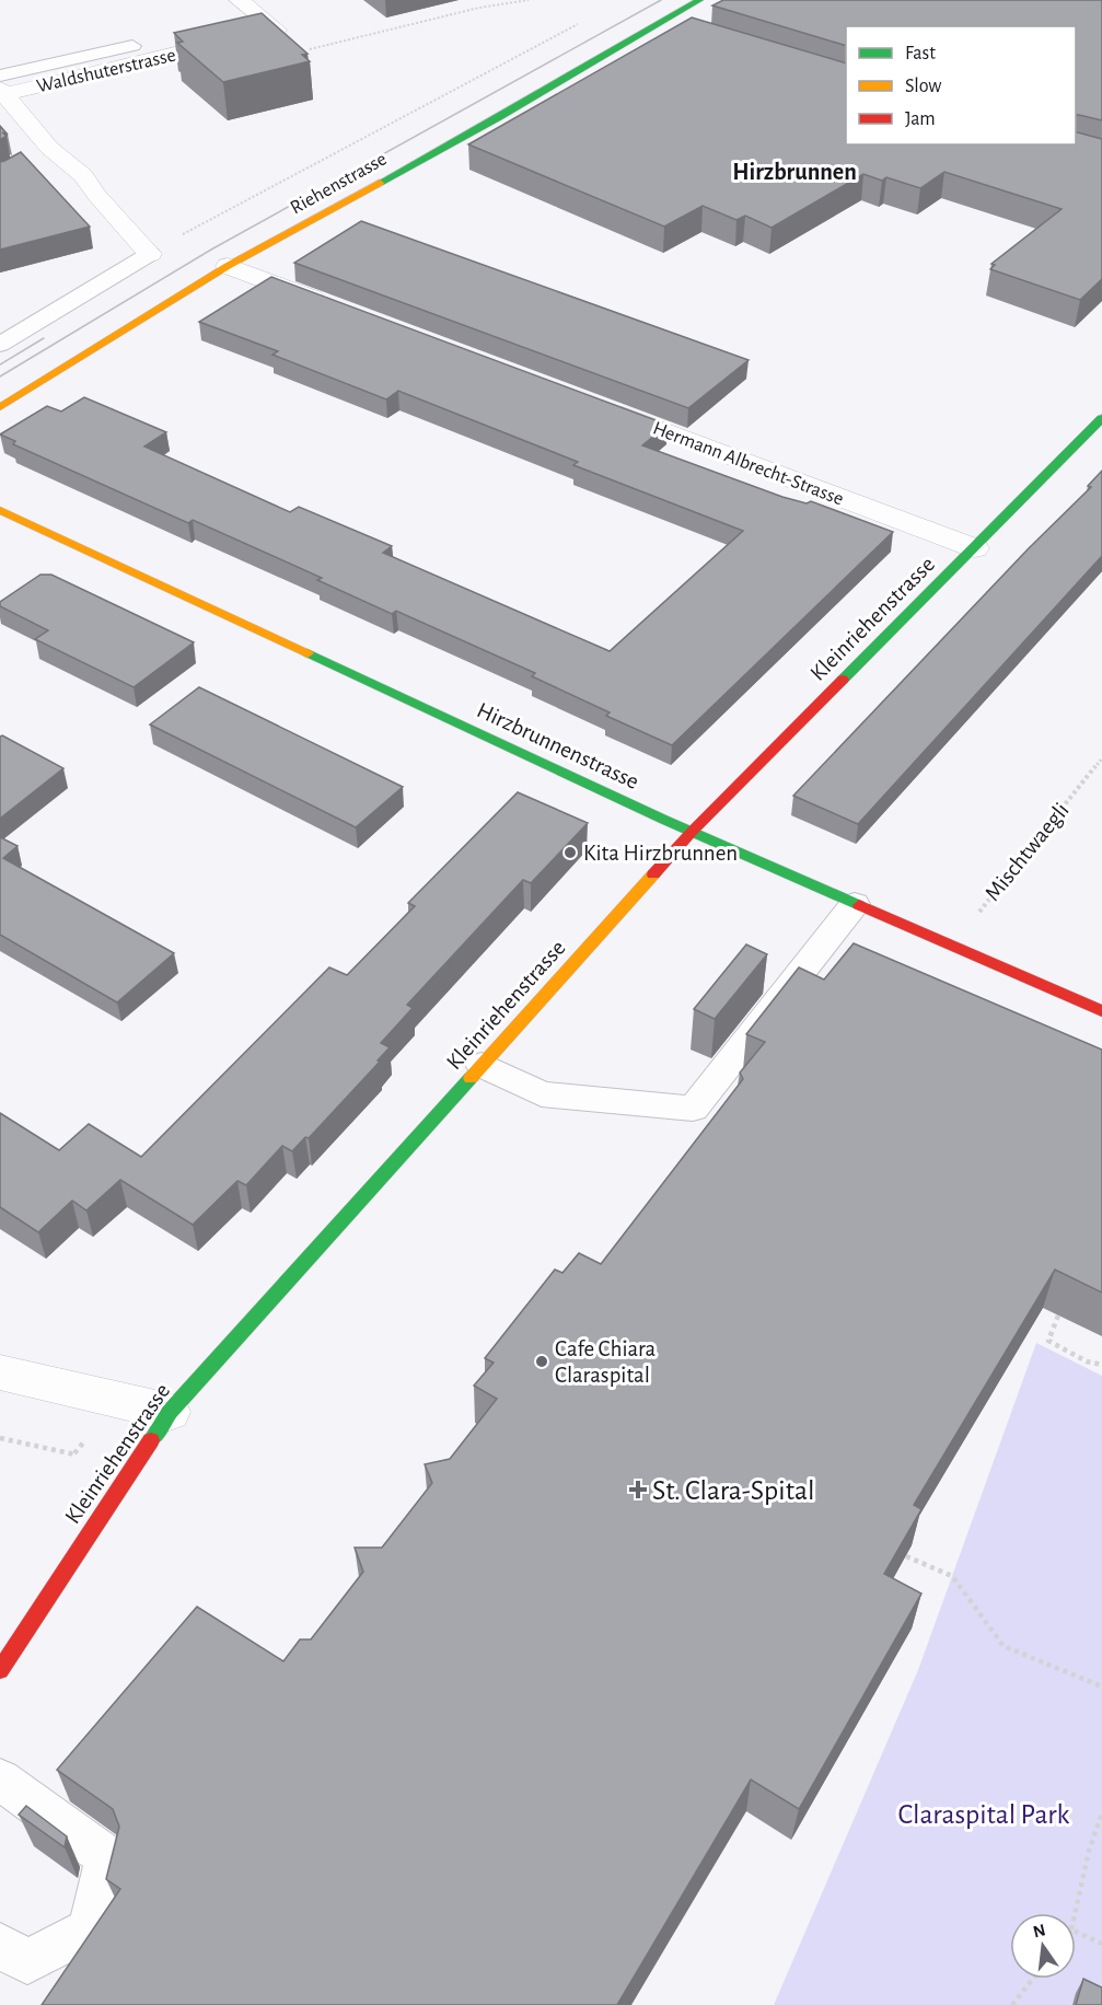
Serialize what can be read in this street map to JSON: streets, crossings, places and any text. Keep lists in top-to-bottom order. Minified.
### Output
{"streets":{"street":["Waldshuterstrasse","Riehenstrasse","Hermann Albrecht-Strasse","Kleinriehenstrasse","Hirzbrunnenstrasse"],"path":["Mischtwaegli"]},"crossings":[["Hermann Albrecht-Strasse","Kleinriehenstrasse"],["Kleinriehenstrasse","Hirzbrunnenstrasse"],["Hirzbrunnenstrasse","Mischtwaegli"]],"districts":["Hirzbrunnen"],"parks":["Claraspital Park"],"places":{"other":["Kita Hirzbrunnen","Cafe Chiara Claraspital"],"health":["St. Clara-Spital"]},"legend":["Fast","Slow","Jam"],"north":"top"}
